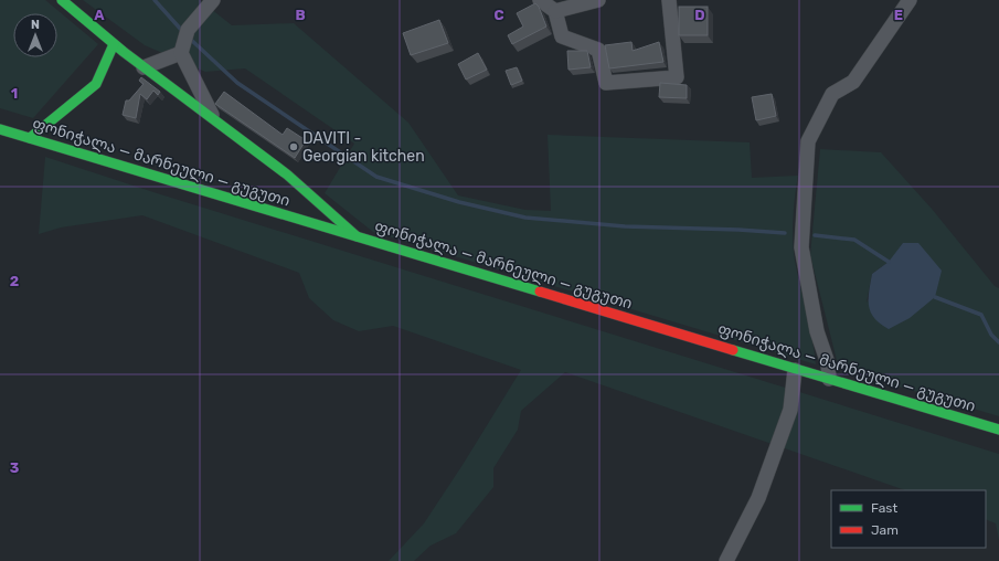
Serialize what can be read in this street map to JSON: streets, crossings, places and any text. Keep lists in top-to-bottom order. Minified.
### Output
{"streets":{"main road":["ფონიჭალა — მარნეული — გუგუთი"]},"places":["DAVITI - Georgian kitchen"],"legend":["Fast","Jam"],"north":"top","grid":{"columns":["A","B","C","D","E"],"rows":["1","2","3"]}}
